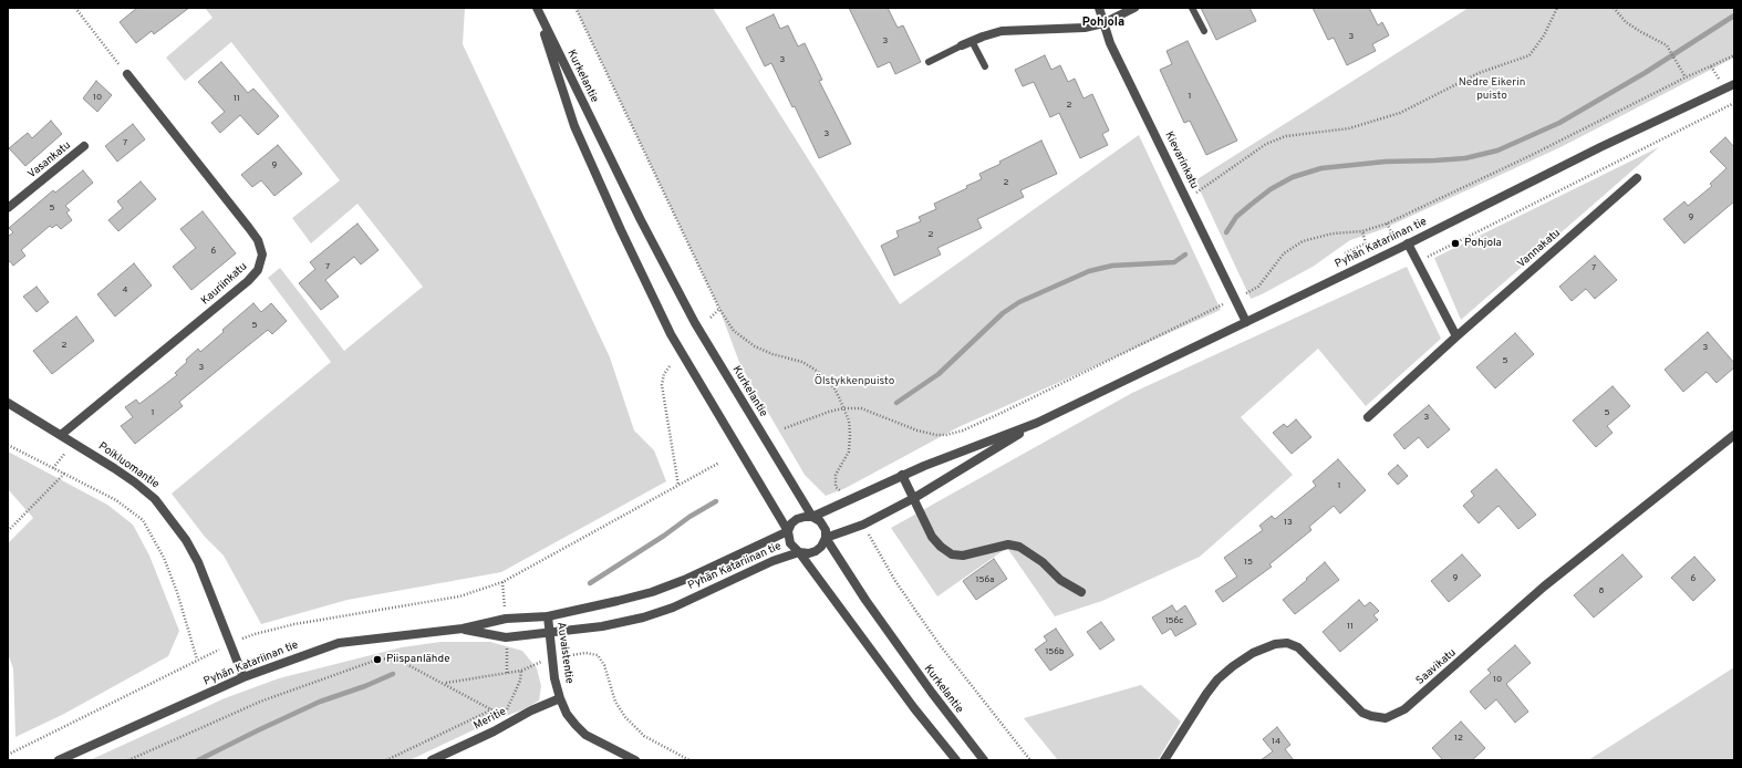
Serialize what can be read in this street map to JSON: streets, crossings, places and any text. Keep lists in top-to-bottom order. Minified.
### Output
{"streets":{"street":["Kurkelantie","Vasankatu","Kievarinkatu","Pyhän Katariinan tie","Vannakatu","Kauriinkatu","Poikluomantie","Auvaistentie","Saavikatu","Meritie"]},"crossings":[["Kurkelantie","Pyhän Katariinan tie"],["Kievarinkatu","Pyhän Katariinan tie"],["Pyhän Katariinan tie","Poikluomantie"],["Pyhän Katariinan tie","Auvaistentie"],["Kauriinkatu","Poikluomantie"],["Auvaistentie","Meritie"]],"districts":["Pohjola"],"parks":["Nedre Eikerin puisto","Ölstykkenpuisto"],"places":["Pohjola","Piispanlähde"],"house_numbers":["3","3","3","1","10","11","2","3","7","9","2","5","9","2","6","7","7","4","5","2","3","5","3","1","5","3","1","13","15","9","6","156a","8","156c","11","156b","10","12","14"]}
